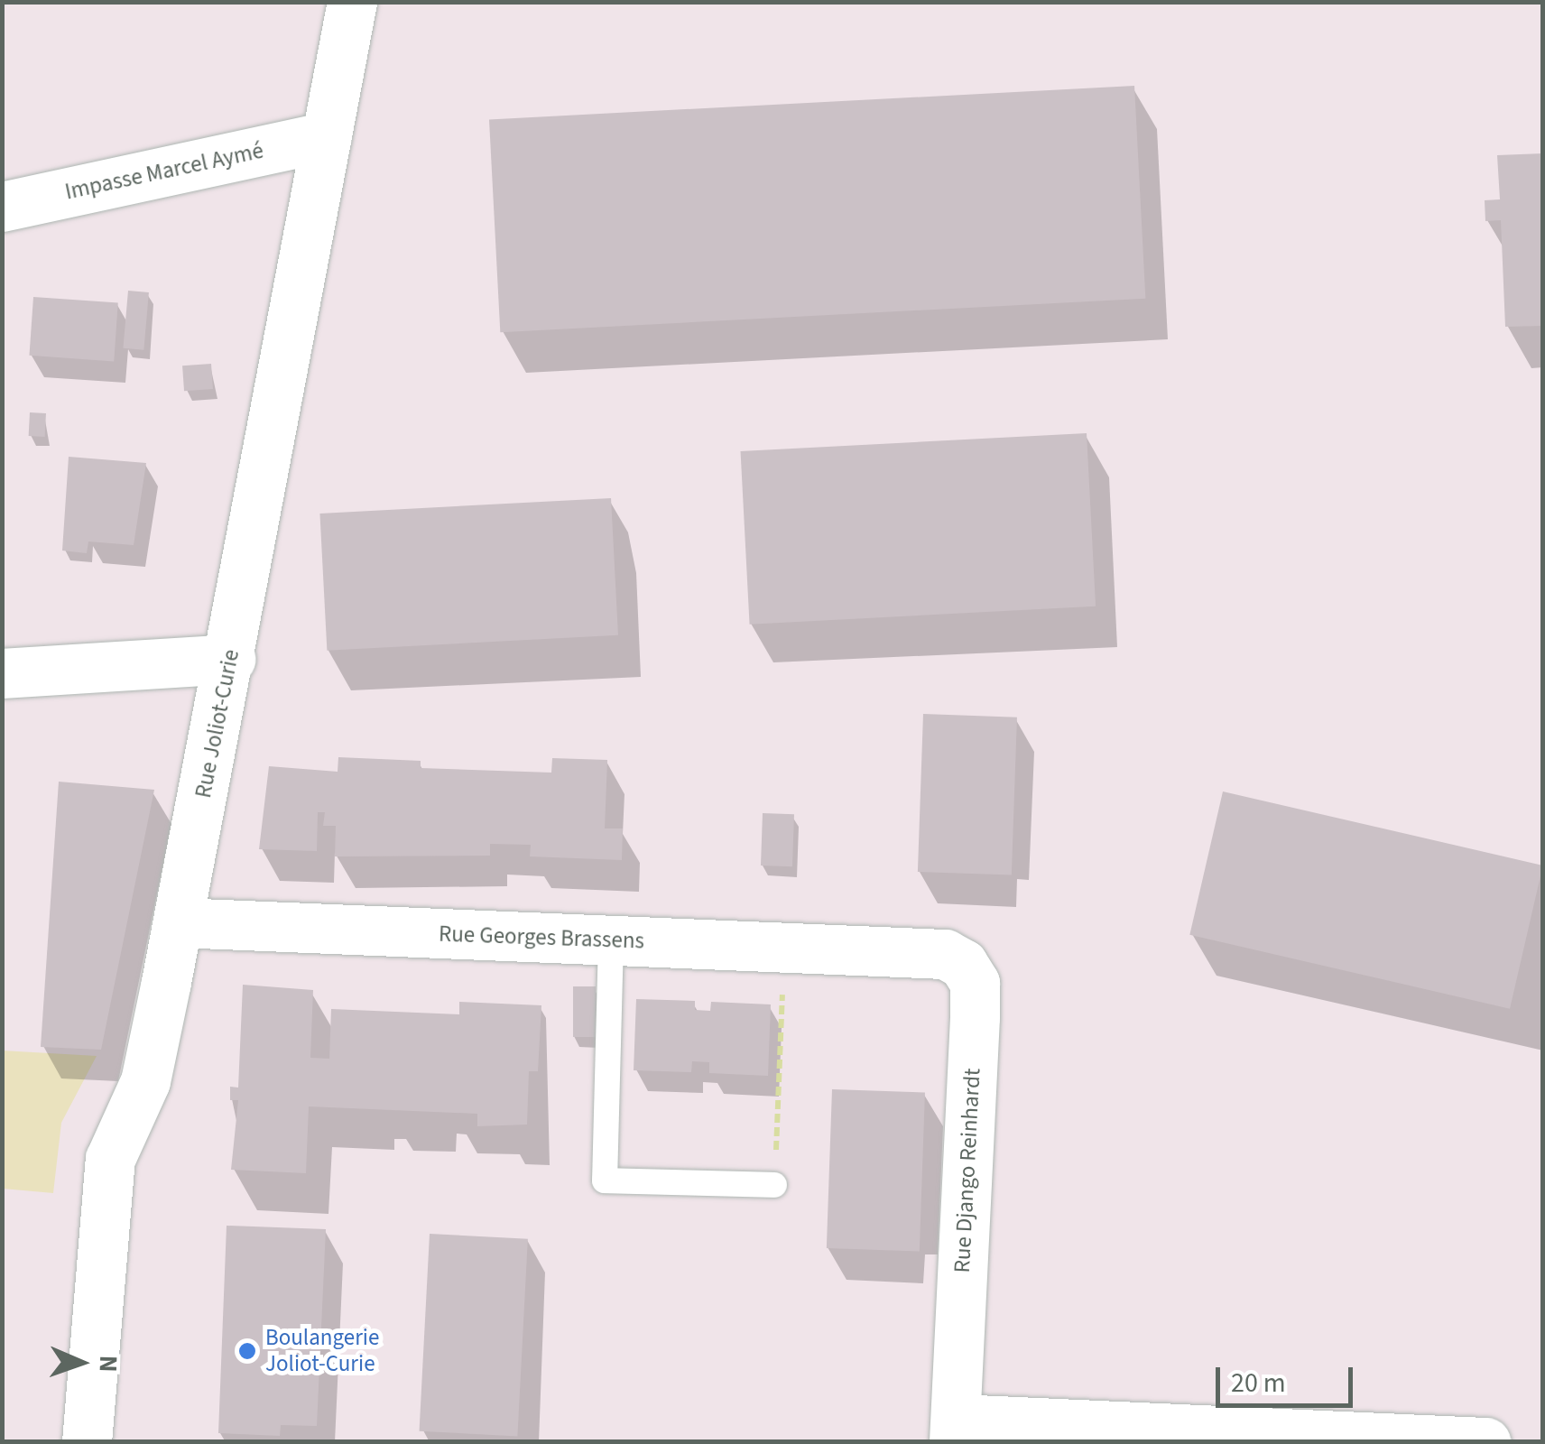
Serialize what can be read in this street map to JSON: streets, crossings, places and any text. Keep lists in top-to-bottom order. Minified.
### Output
{"streets":{"street":["Impasse Marcel Aymé","Rue Joliot-Curie","Rue Georges Brassens","Rue Django Reinhardt"]},"crossings":[["Impasse Marcel Aymé","Rue Joliot-Curie"],["Rue Joliot-Curie","Rue Georges Brassens"],["Rue Georges Brassens","Rue Django Reinhardt"]],"places":["Boulangerie Joliot-Curie"],"scale_bar":"20 m","north":"right"}
